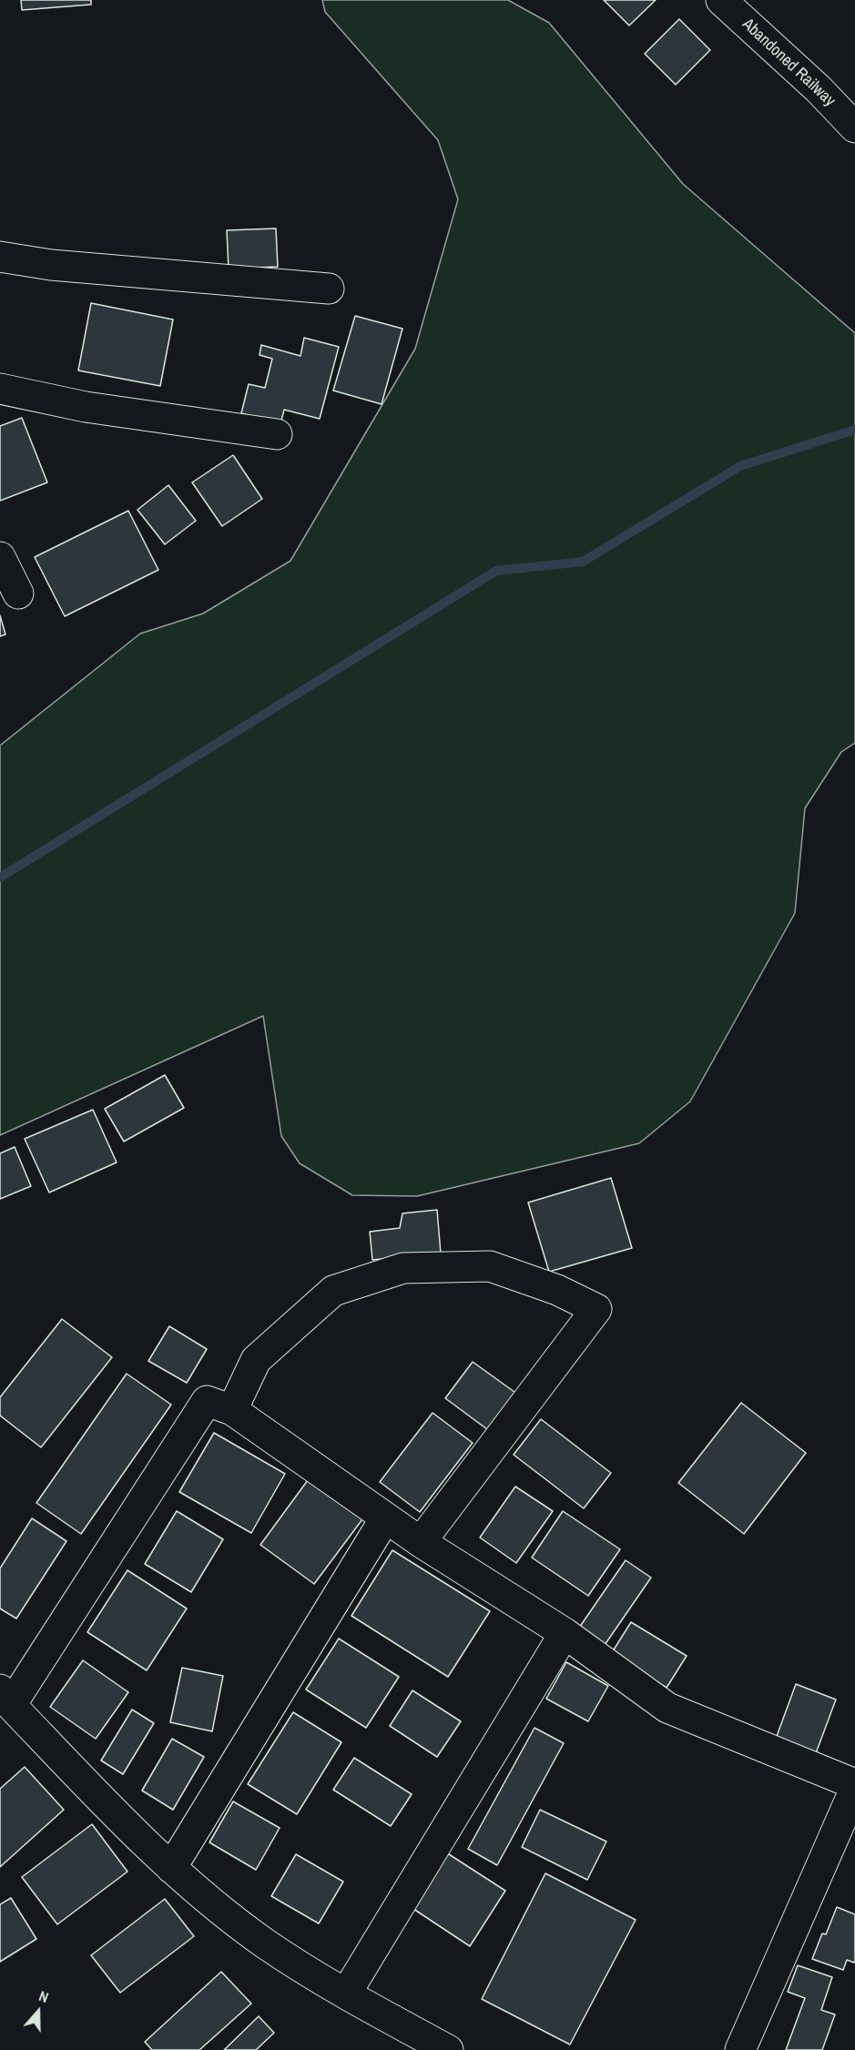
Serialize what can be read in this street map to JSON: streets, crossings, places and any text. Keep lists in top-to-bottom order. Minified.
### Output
{"streets":{"street":["Abandoned Railway"]},"north":"top"}
